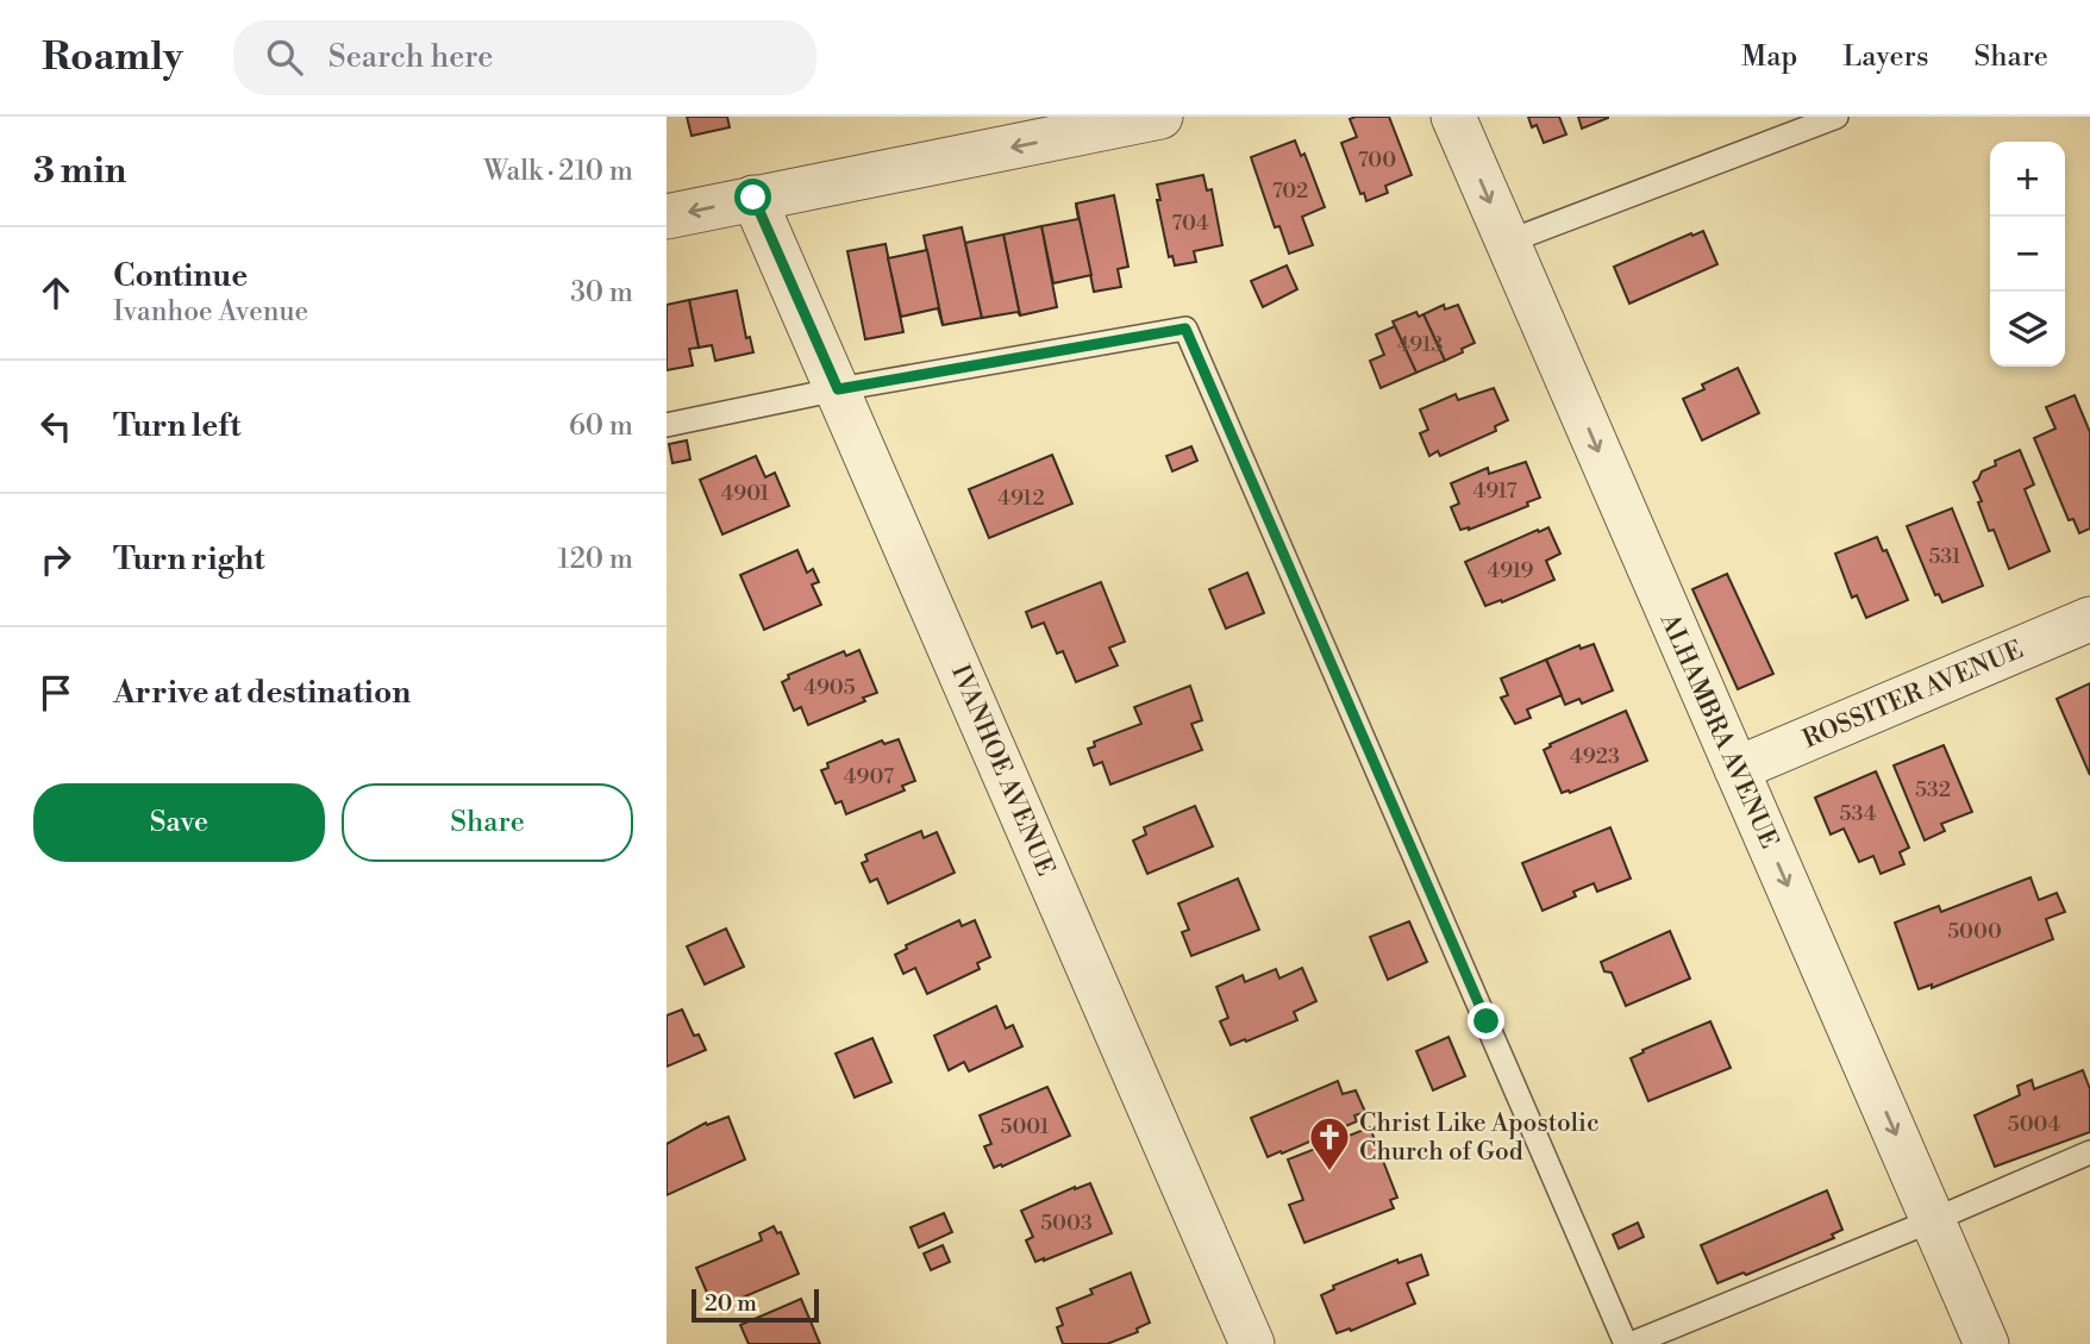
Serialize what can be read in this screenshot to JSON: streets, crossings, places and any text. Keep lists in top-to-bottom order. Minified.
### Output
{"streets":{"street":["ROSSITER AVENUE","ALHAMBRA AVENUE","IVANHOE AVENUE"]},"crossings":[["ROSSITER AVENUE","ALHAMBRA AVENUE"]],"one_way":["ALHAMBRA AVENUE"],"places":{"church":["Christ Like Apostolic Church of God"]},"house_numbers":["700","702","704","4913","4917","4901","4912","531","4919","4905","4923","4907","532","534","5000","5004","5001","5003"],"scale_bar":"20 m","page":{"header":"Roamly","search":"Search here","nav":["Map","Layers","Share"],"heading":["3 min","Walk · 210 m"],"map_buttons":["+","−"],"list":[["Continue","Ivanhoe Avenue","30 m"],["Turn left","60 m"],["Turn right","120 m"],"Arrive at destination"],"buttons":["Save","Share"],"scale":"20 m"}}
